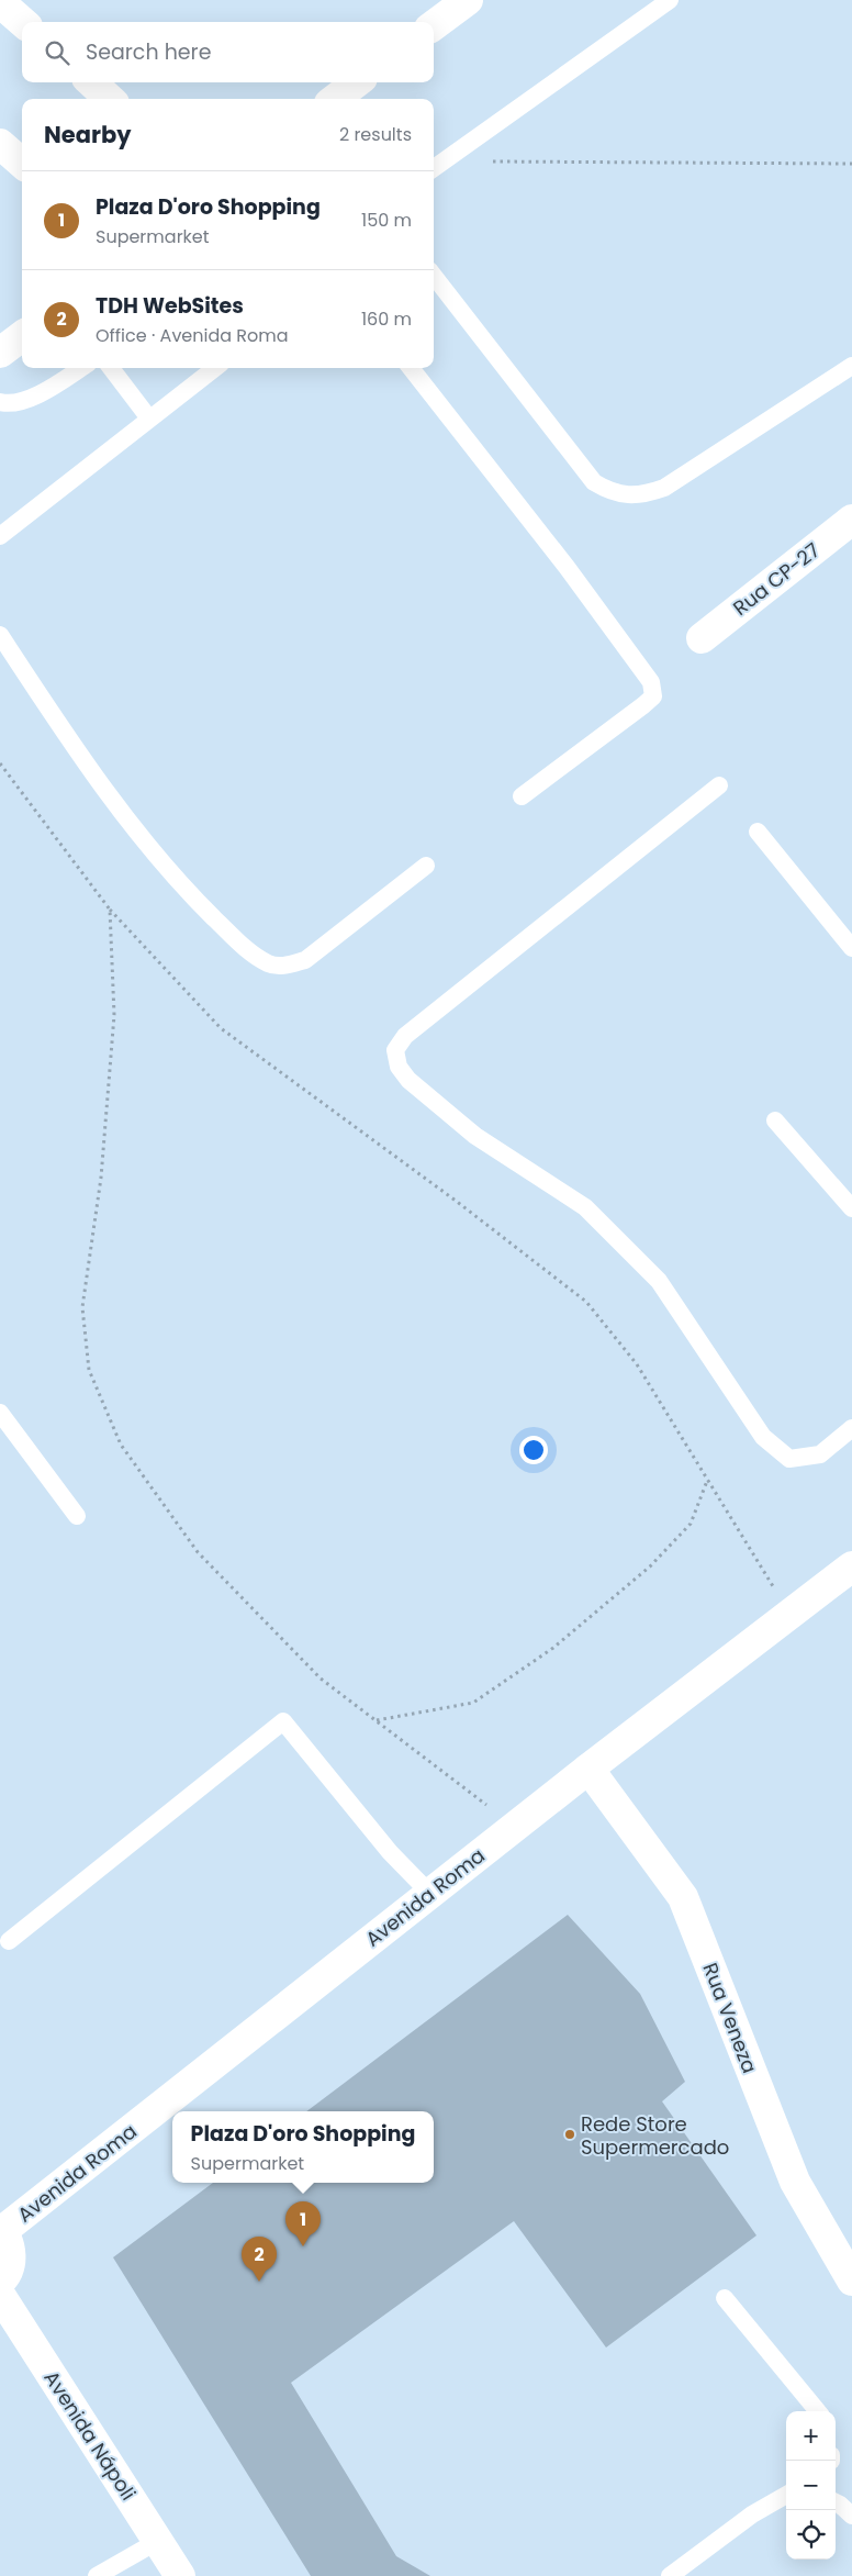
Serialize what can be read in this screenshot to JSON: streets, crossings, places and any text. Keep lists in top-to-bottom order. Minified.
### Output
{"streets":{"street":["Rua CP-27","Avenida Roma","Rua Veneza","Avenida Nápoli"]},"crossings":[["Avenida Roma","Rua Veneza"]],"places":["Rede Store Supermercado"],"page":{"search":"Search here","heading":["Nearby","2 results"],"list":[{"mark":"1","name":"Plaza D'oro Shopping","note":"Supermarket","value":"150 m"},{"mark":"2","name":"TDH WebSites","note":"Office · Avenida Roma","value":"160 m"}],"popup":["Plaza D'oro Shopping","Supermarket"],"pins":["1","2"],"map_buttons":["+","−"]}}
